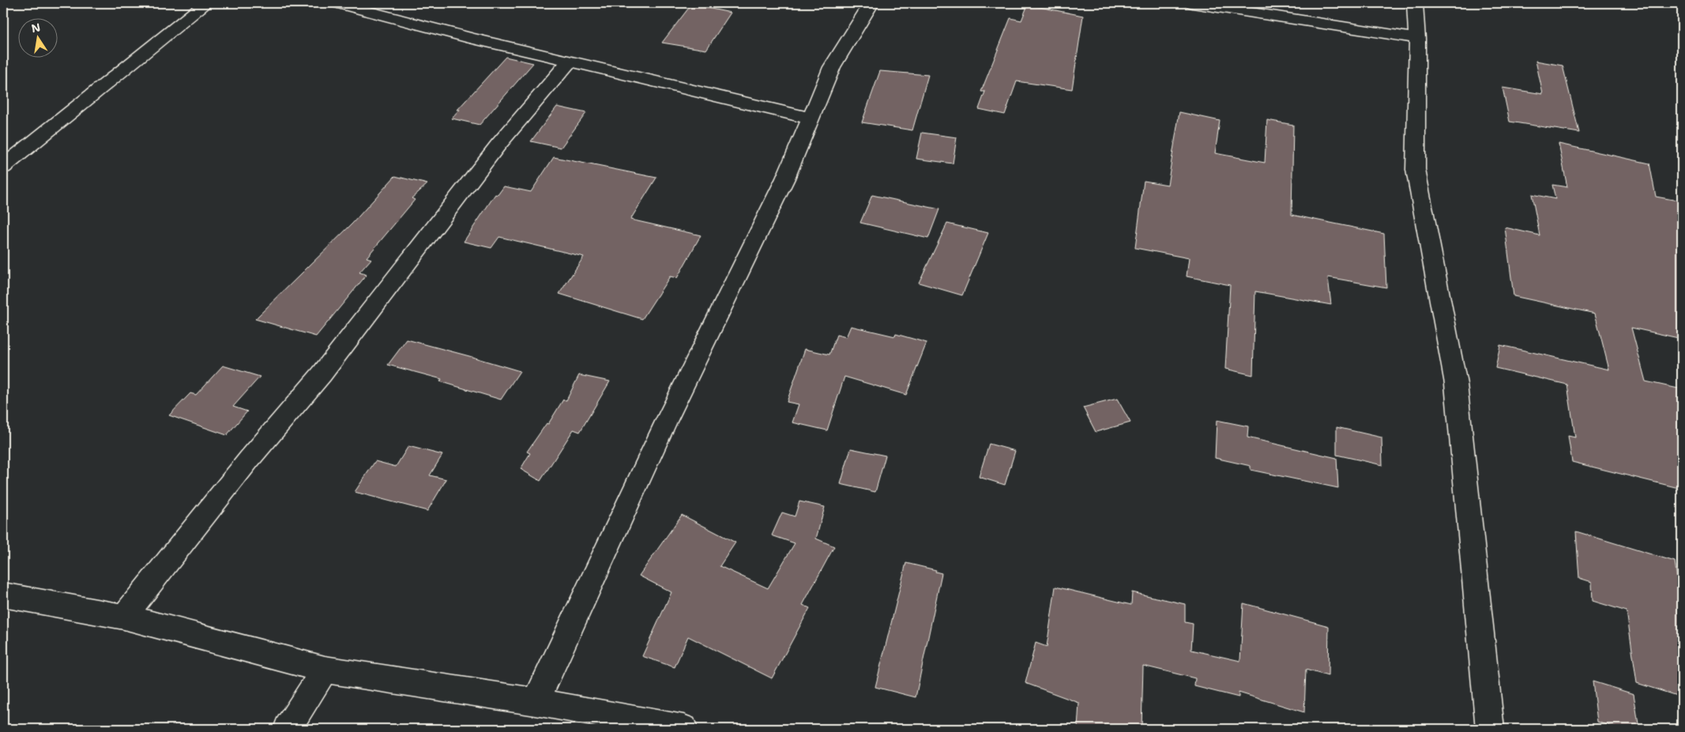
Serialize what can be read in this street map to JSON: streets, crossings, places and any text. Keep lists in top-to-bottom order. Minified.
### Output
{"north":"top"}
